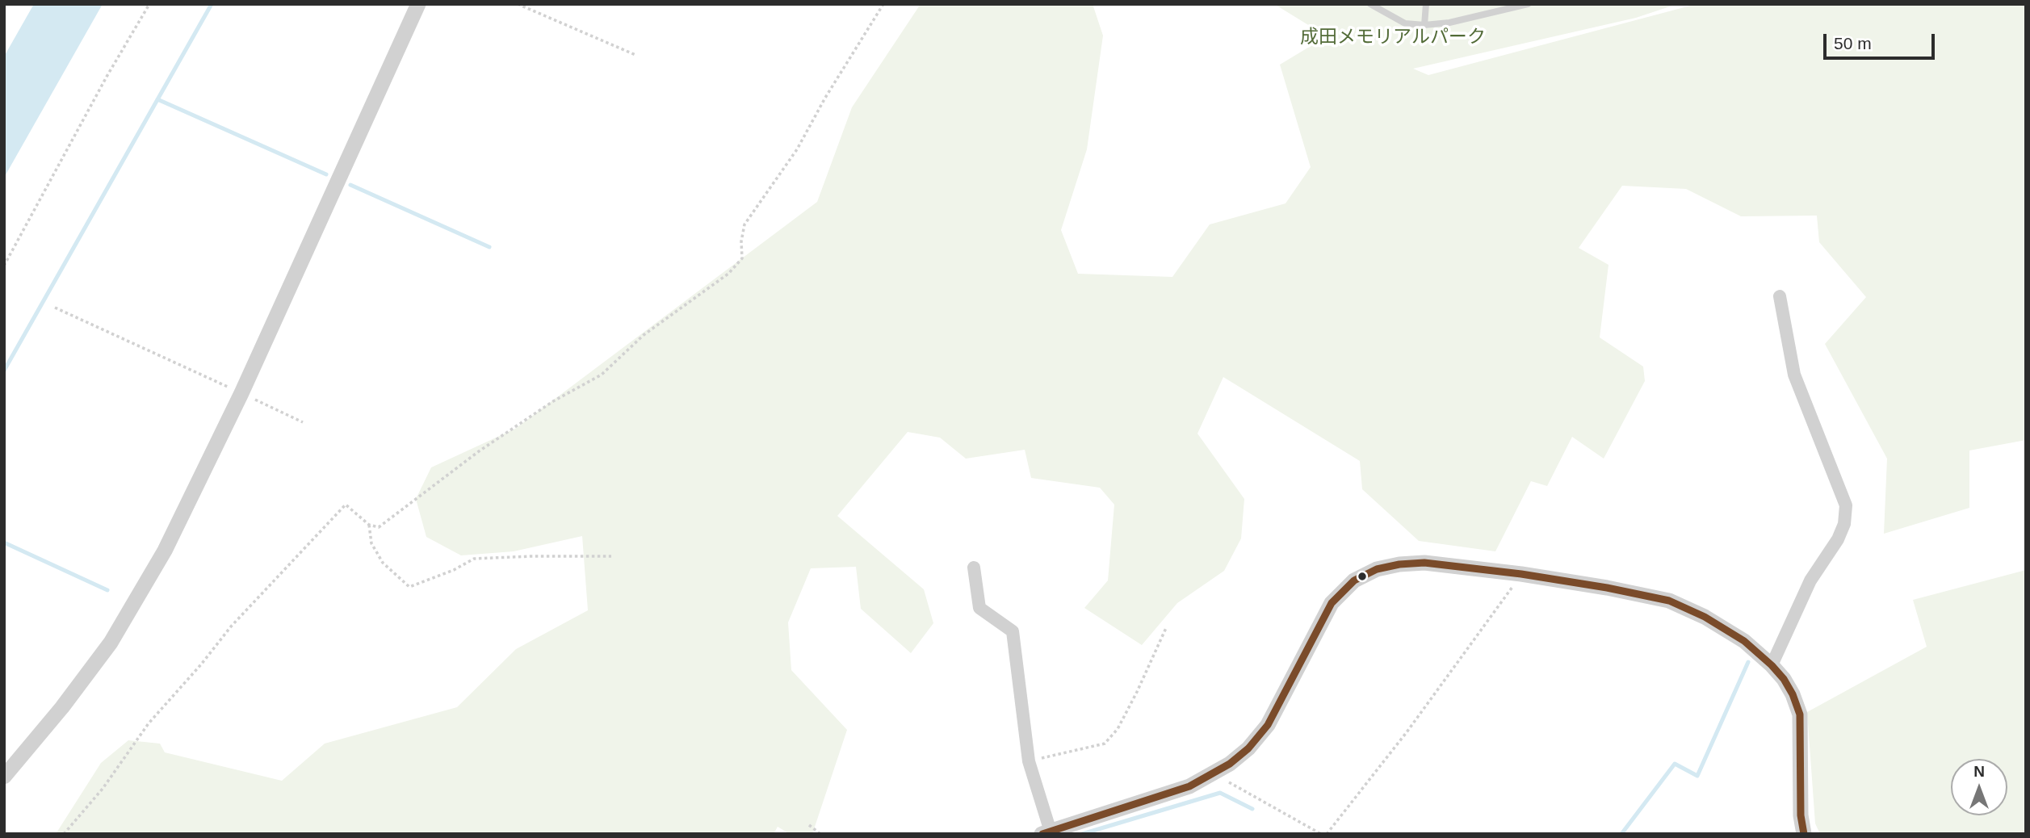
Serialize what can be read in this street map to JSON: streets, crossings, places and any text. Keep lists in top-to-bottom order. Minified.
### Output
{"parks":["成田メモリアルパーク"],"scale_bar":"50 m","north":"top"}
